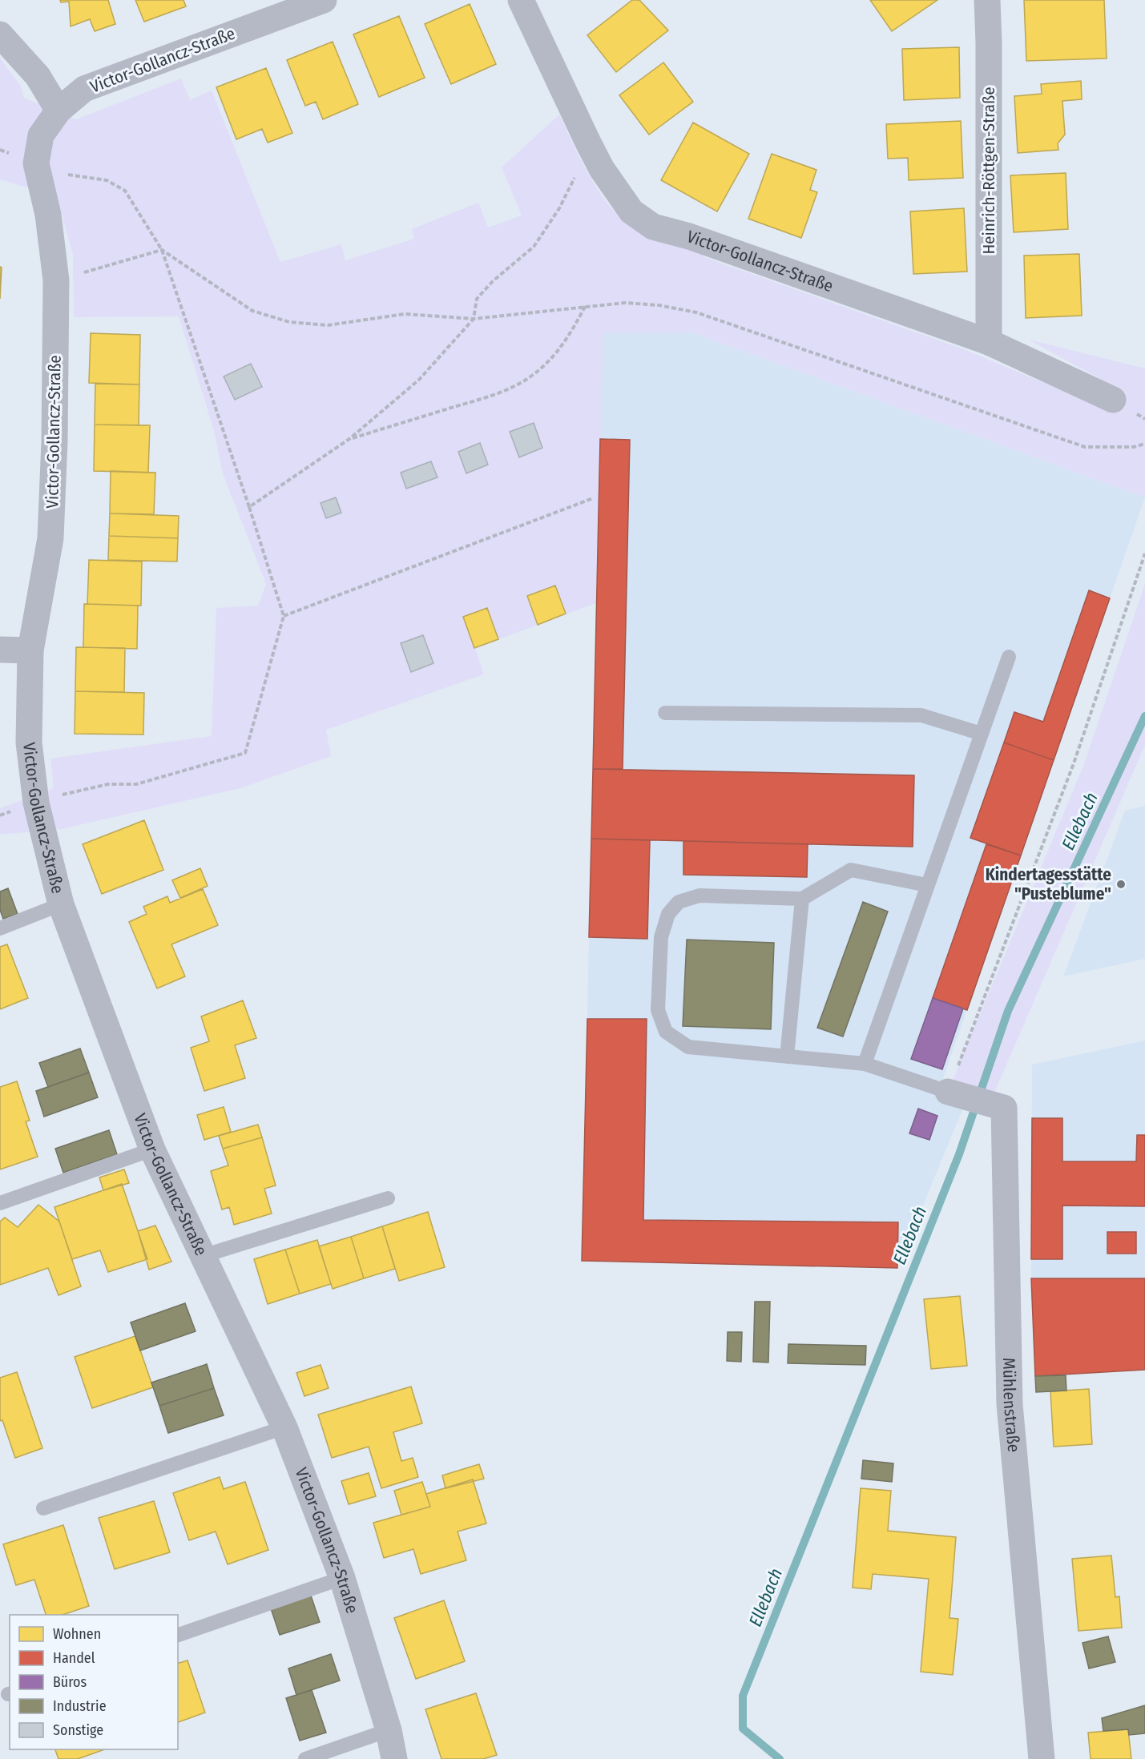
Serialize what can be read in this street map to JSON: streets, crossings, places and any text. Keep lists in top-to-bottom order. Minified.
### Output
{"streets":{"street":["Victor-Gollancz-Straße","Heinrich-Röttgen-Straße","Mühlenstraße"]},"crossings":[["Victor-Gollancz-Straße","Heinrich-Röttgen-Straße"]],"water":["Ellebach"],"places":["Kindertagesstätte \"Pusteblume\""],"legend":["Wohnen","Handel","Büros","Industrie","Sonstige"]}
